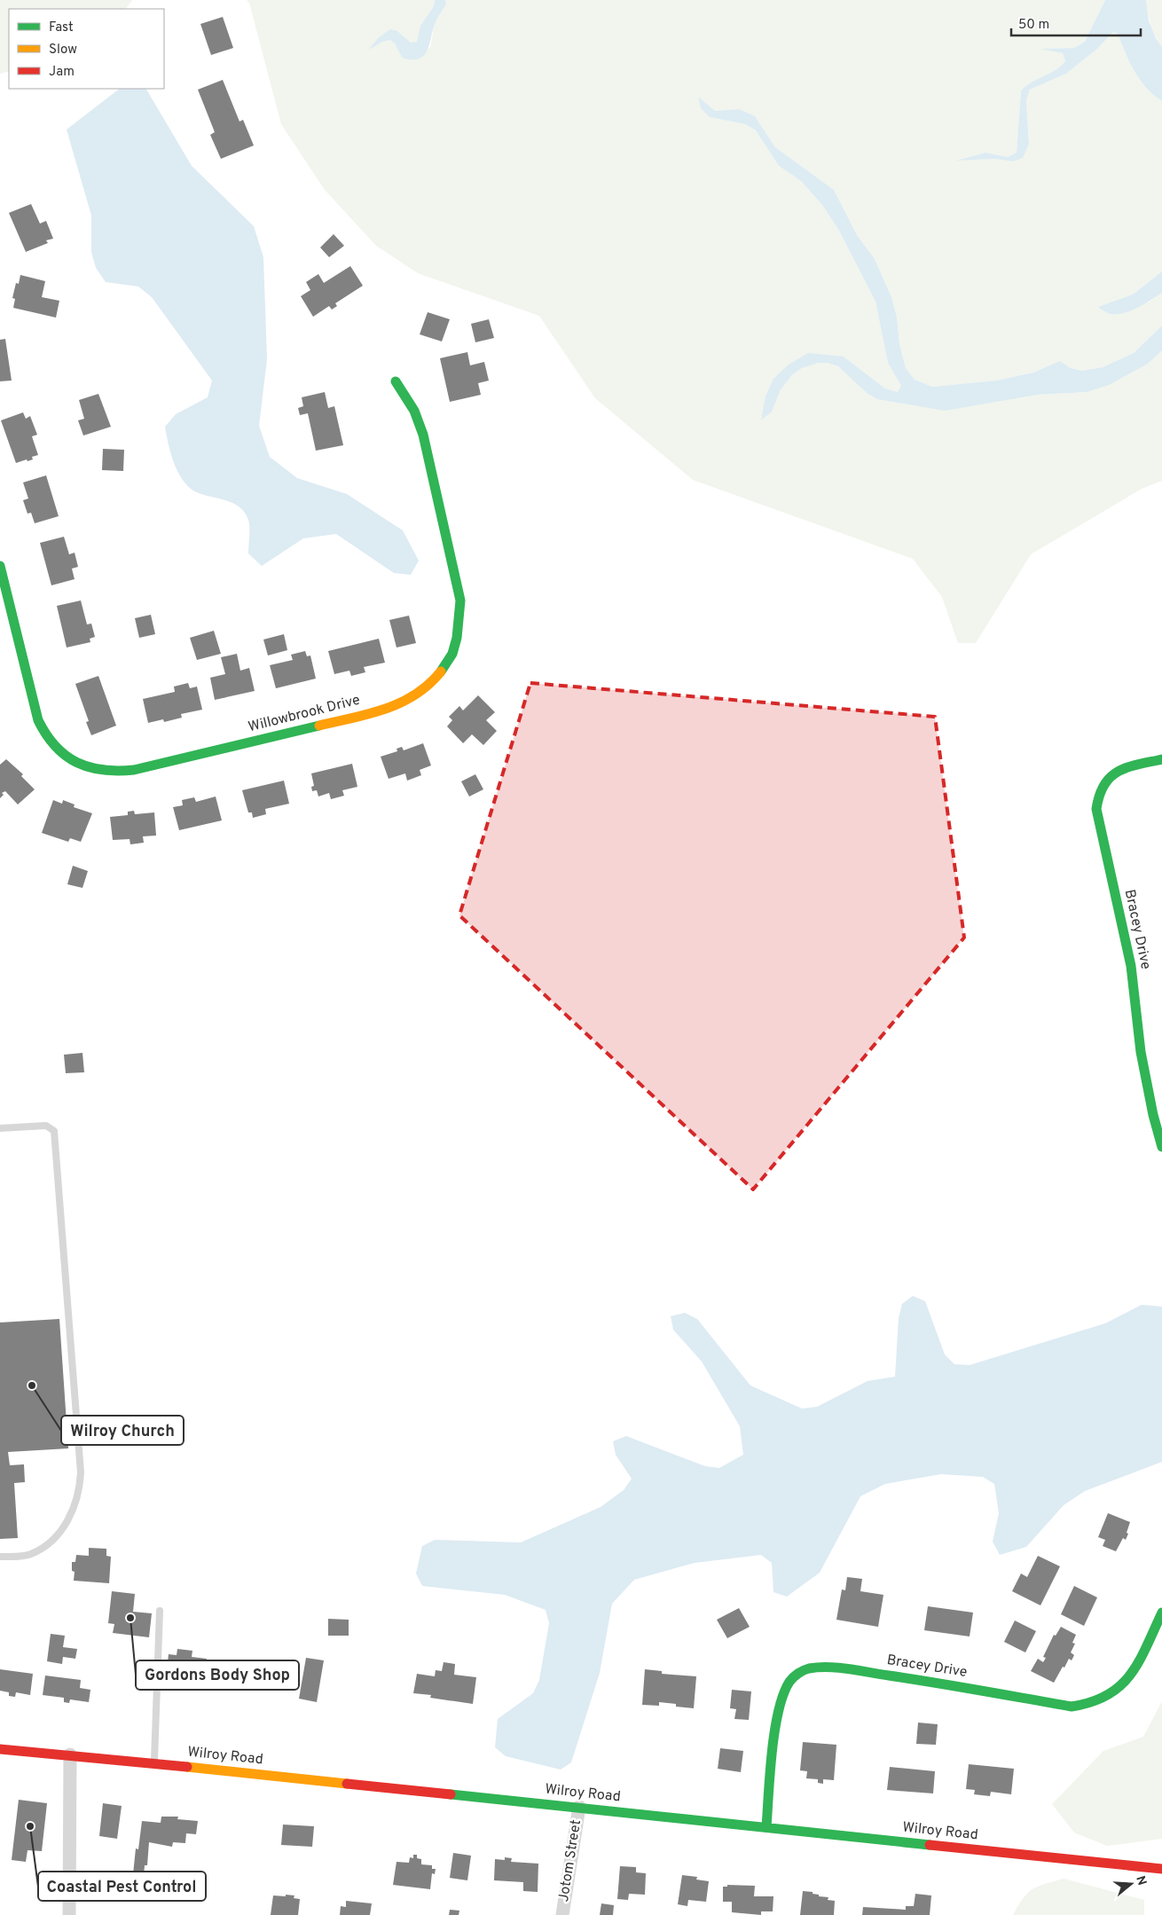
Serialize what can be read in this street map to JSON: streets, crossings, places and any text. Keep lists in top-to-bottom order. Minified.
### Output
{"streets":{"street":["Willowbrook Drive","Bracey Drive","Wilroy Road","Jotom Street"]},"crossings":[["Bracey Drive","Wilroy Road"],["Wilroy Road","Jotom Street"]],"places":["Wilroy Church","Gordons Body Shop","Coastal Pest Control"],"legend":["Fast","Slow","Jam"],"scale_bar":"50 m","north":"right"}
